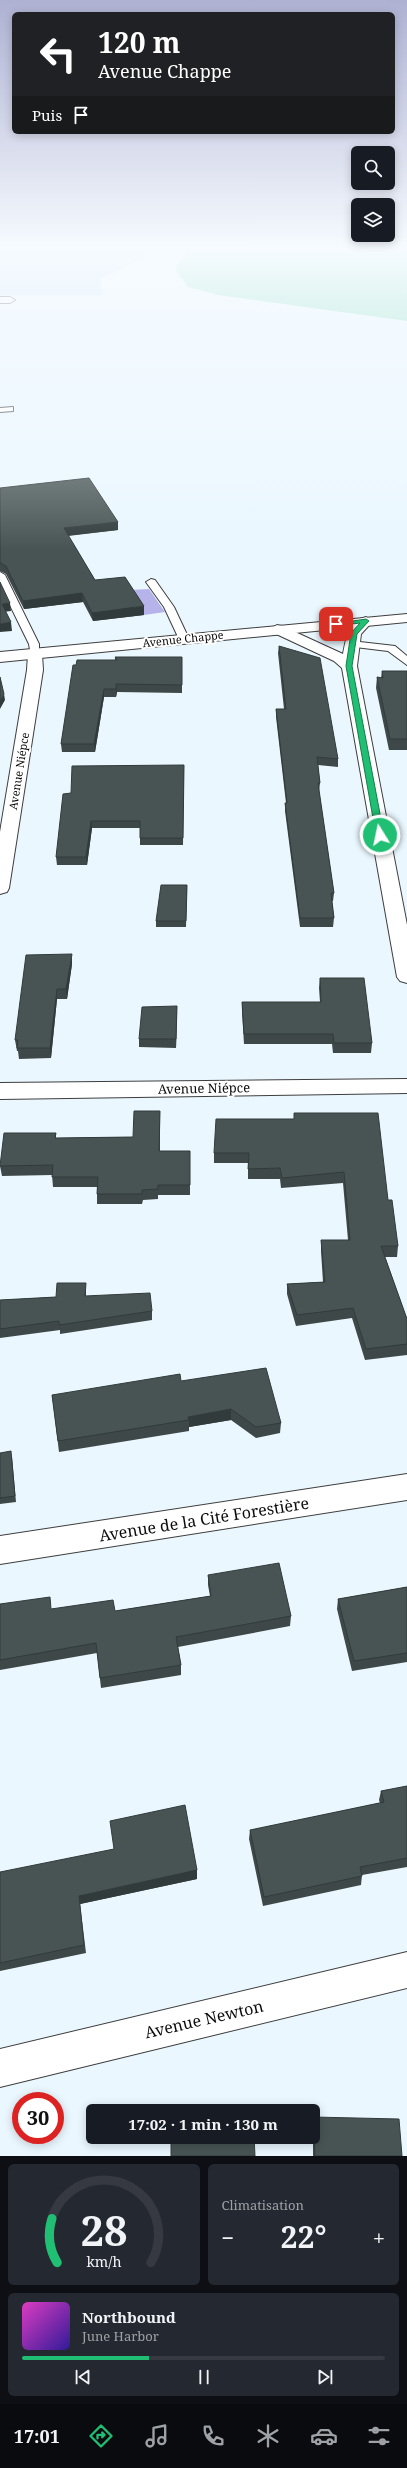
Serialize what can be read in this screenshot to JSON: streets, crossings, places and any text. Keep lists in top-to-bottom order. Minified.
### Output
{"streets":{"street":["Avenue Chappe","Avenue Niépce","Avenue de la Cité Forestière","Avenue Newton"]},"crossings":[["Avenue Chappe","Avenue Niépce"]],"page":{"turn":["120 m","Avenue Chappe"],"then":"Puis","limit":"30","trip":"17:02 · 1 min · 130 m","tile":"Climatisation","heat":["−","22°","+"],"song":["Northbound","June Harbor"],"tabs":"17:01","gauge":["28","km/h"]}}
